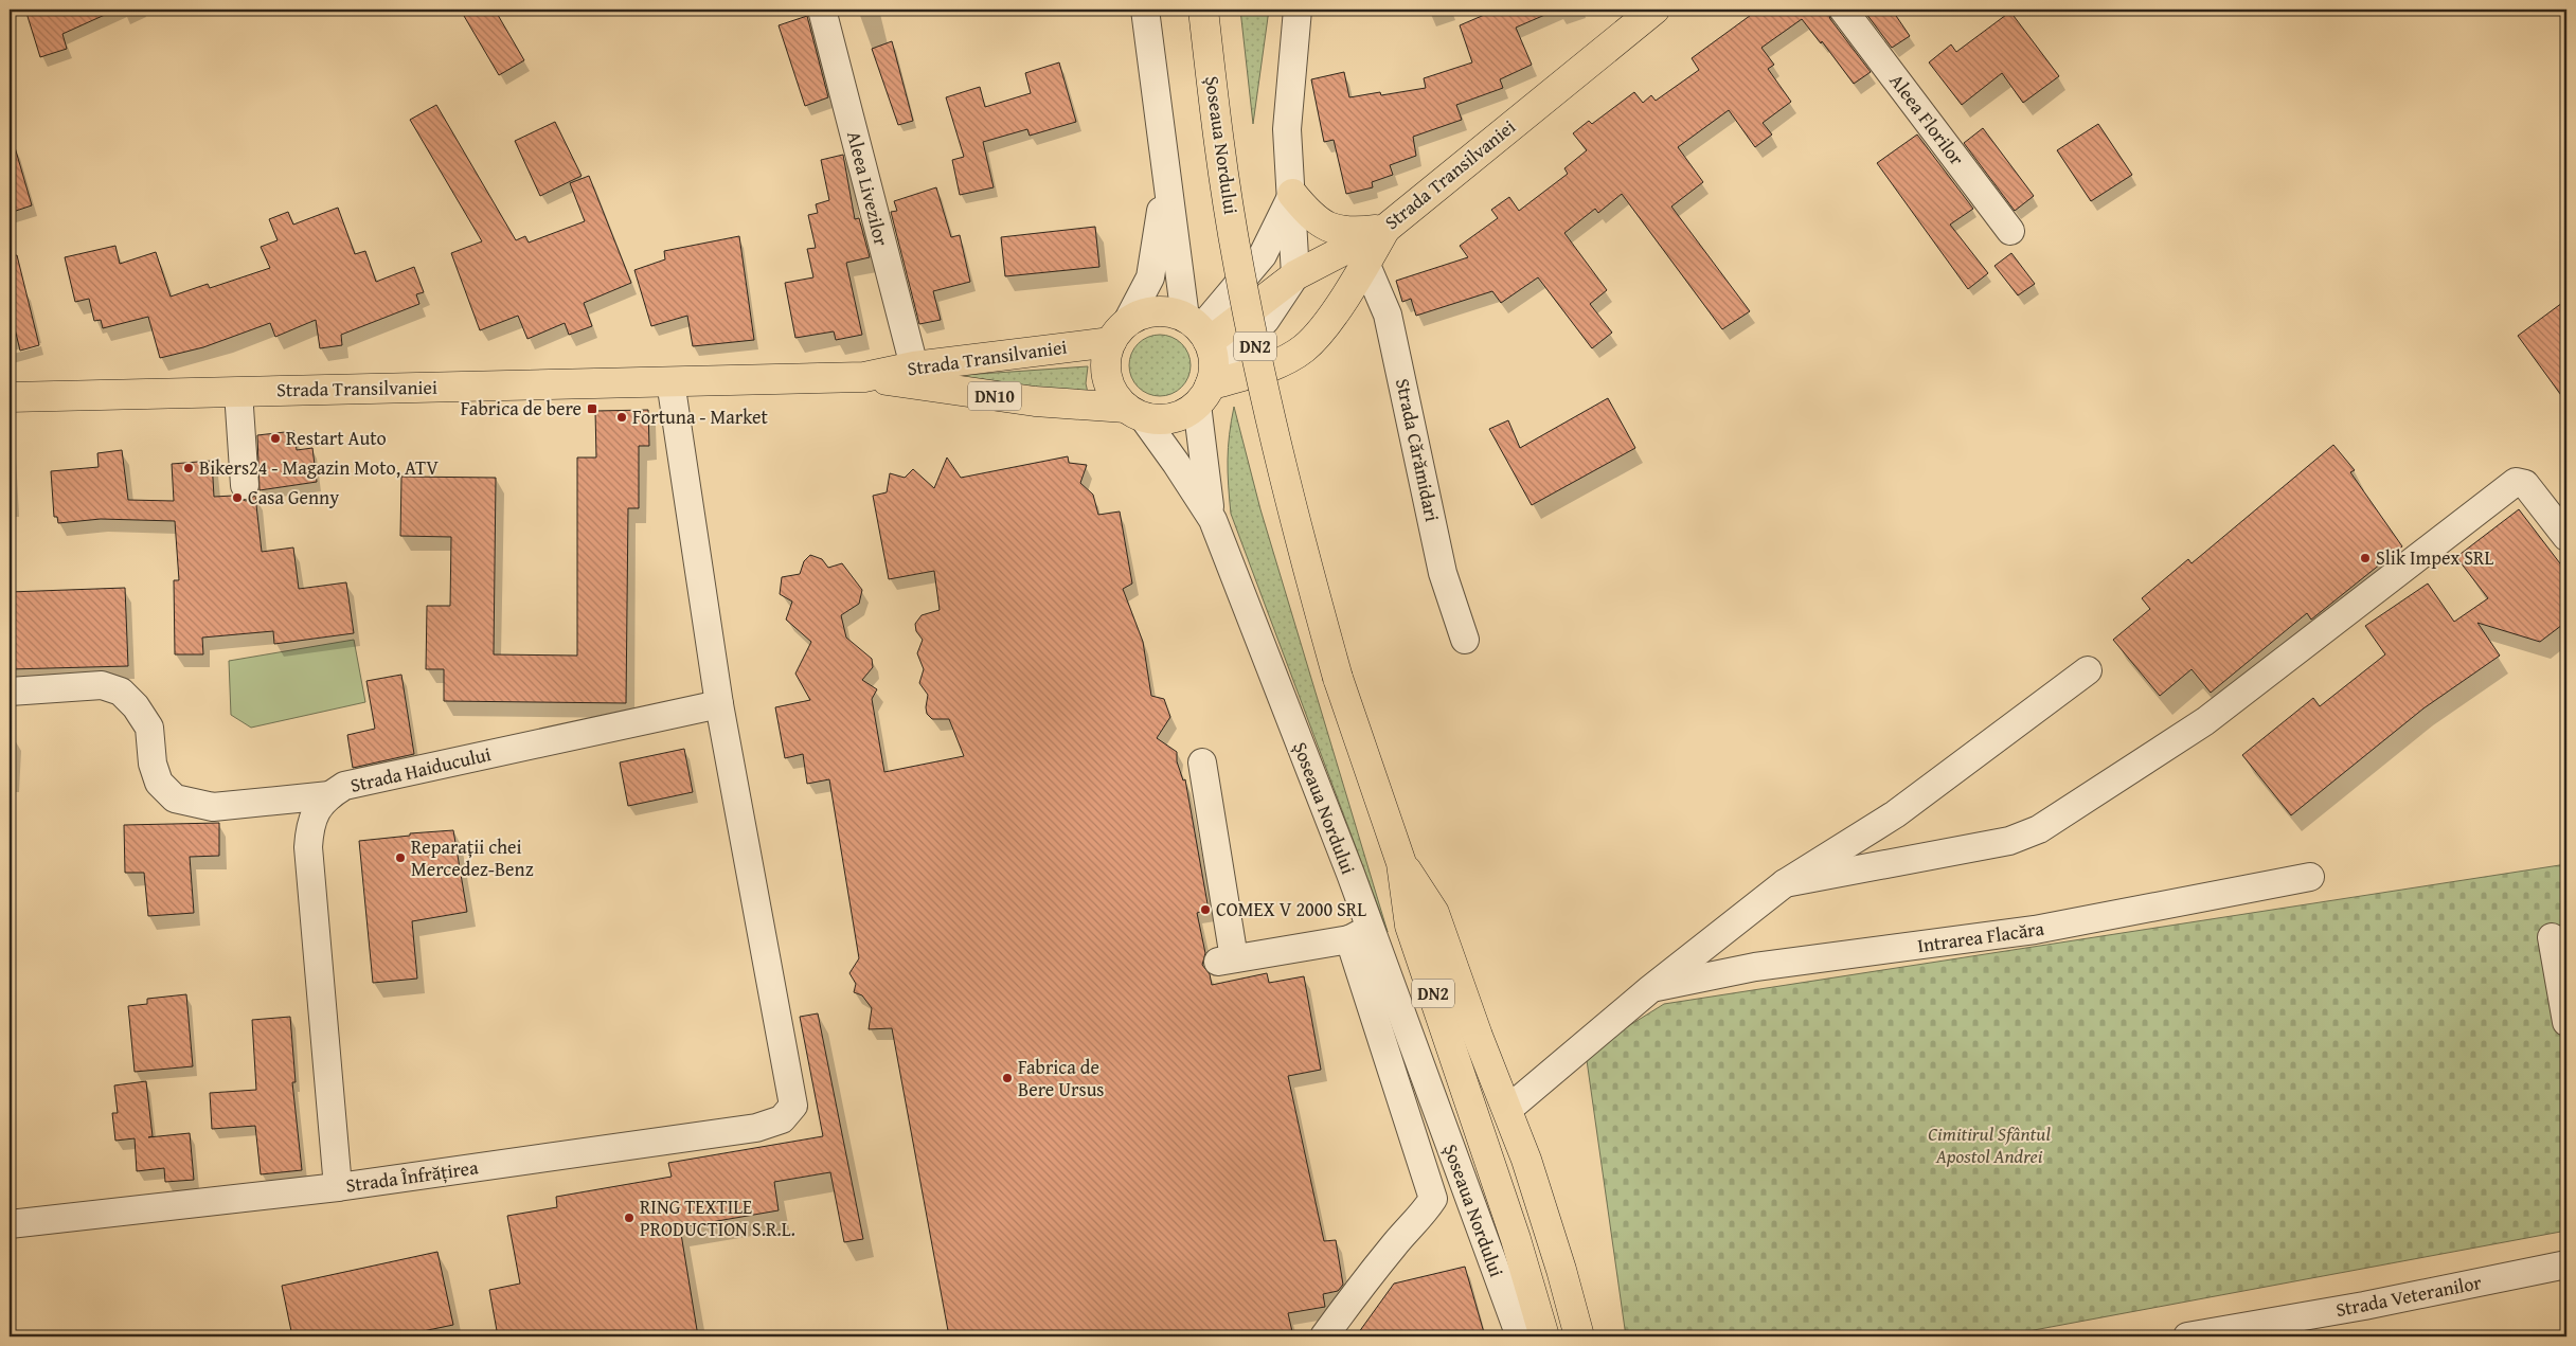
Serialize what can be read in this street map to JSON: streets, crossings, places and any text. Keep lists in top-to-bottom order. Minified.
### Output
{"streets":{"main road":["Șoseaua Nordului","Strada Transilvaniei","DN2","DN10"],"street":["Aleea Florilor","Aleea Livezilor","Strada Cărămidari","Strada Haiducului","Intrarea Flacăra","Strada Înfrățirea","Strada Veteranilor"]},"crossings":[["Șoseaua Nordului","Strada Transilvaniei"],["Strada Transilvaniei","Aleea Livezilor"],["Strada Haiducului","Strada Înfrățirea"]],"parks":["Cimitirul Sfântul Apostol Andrei"],"places":{"transit":["Fabrica de bere"],"other":["Fortuna - Market","Restart Auto","Bikers24 - Magazin Moto, ATV","Casa Genny","Slik Impex SRL","Reparații chei Mercedez-Benz","COMEX V 2000 SRL","Fabrica de Bere Ursus","RING TEXTILE PRODUCTION S.R.L."]}}
